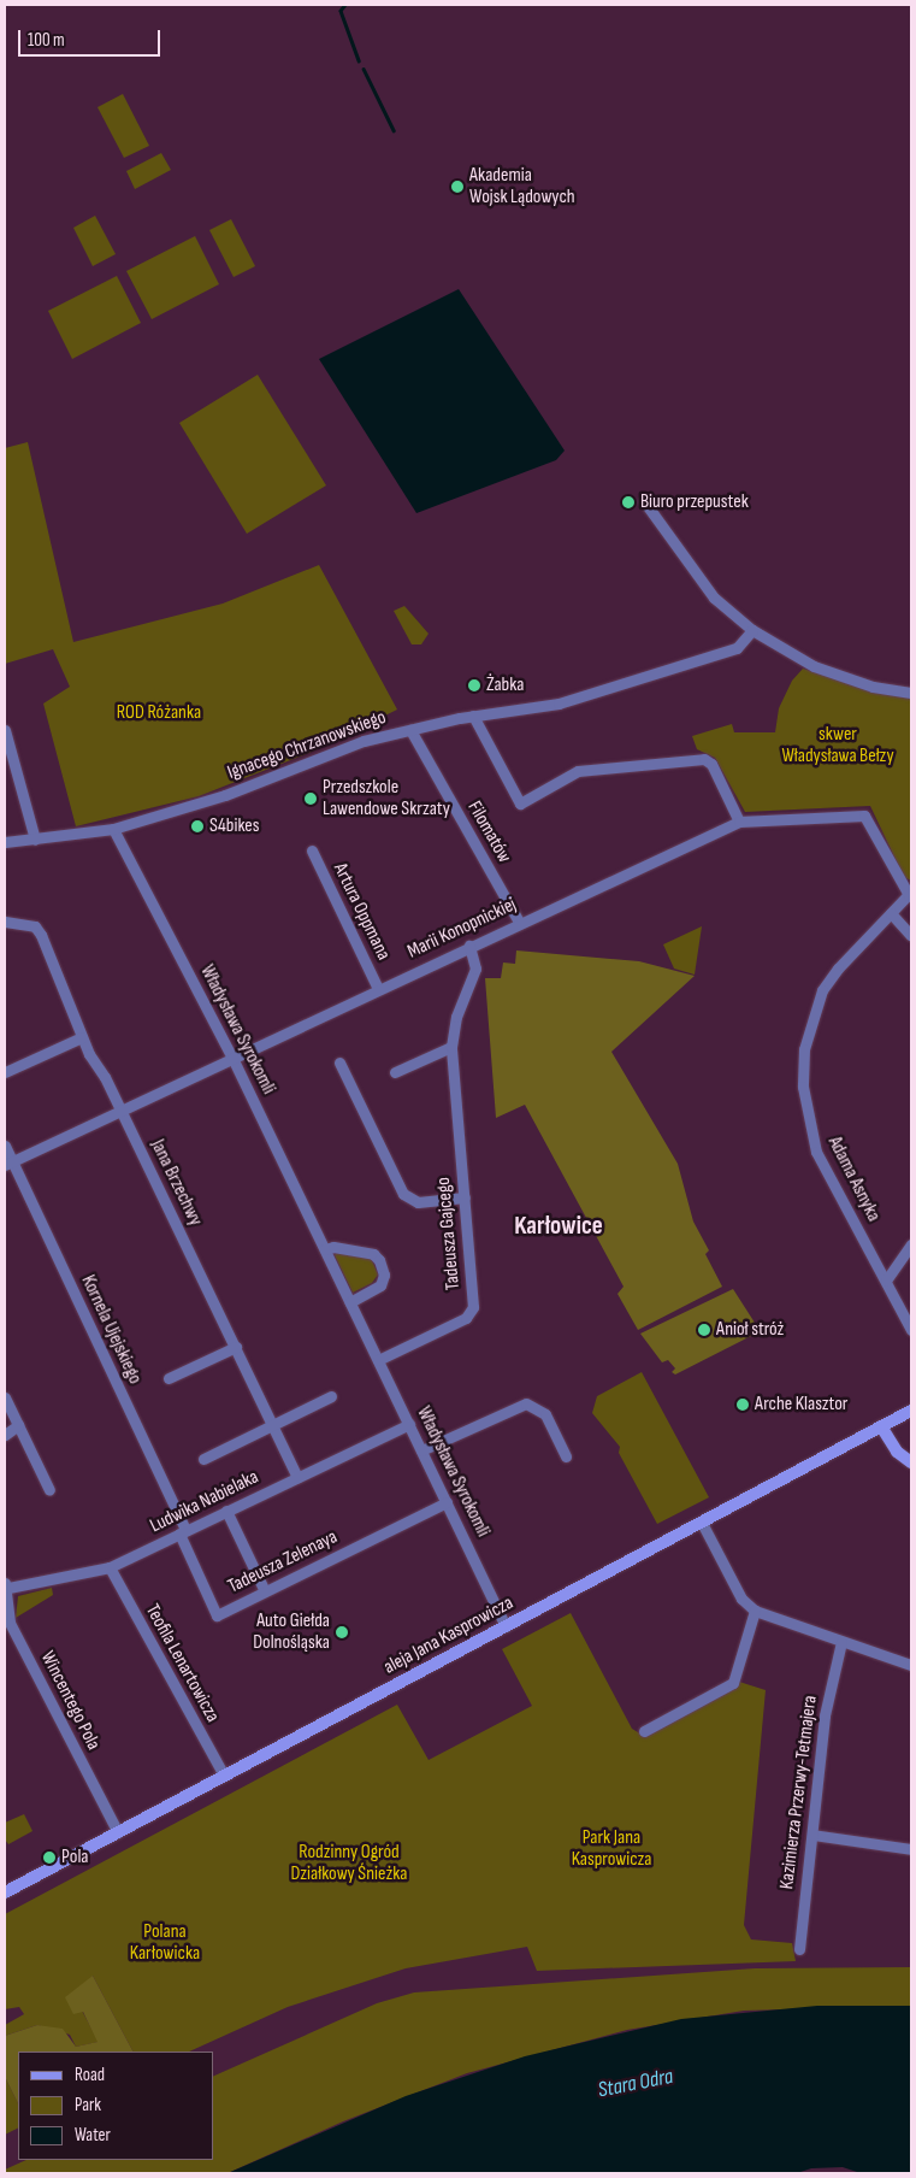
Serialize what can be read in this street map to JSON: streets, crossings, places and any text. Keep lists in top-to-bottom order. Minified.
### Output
{"streets":{"street":["Ignacego Chrzanowskiego","Filomatów","Artura Oppmana","Marii Konopnickiej","Władysława Syrokomli","Adama Asnyka","Jana Brzechwy","Tadeusza Gajcego","Kornela Ujejskiego","Ludwika Nabielaka","Tadeusza Zelenaya","aleja Jana Kasprowicza","Teofila Lenartowicza","Wincentego Pola","Kazimierza Przerwy-Tetmajera"]},"crossings":[["Ignacego Chrzanowskiego","Filomatów"],["Ignacego Chrzanowskiego","Władysława Syrokomli"],["Filomatów","Marii Konopnickiej"],["Artura Oppmana","Marii Konopnickiej"],["Marii Konopnickiej","Władysława Syrokomli"],["Marii Konopnickiej","Adama Asnyka"],["Marii Konopnickiej","Jana Brzechwy"],["Marii Konopnickiej","Tadeusza Gajcego"],["Marii Konopnickiej","Kornela Ujejskiego"],["Władysława Syrokomli","Tadeusza Gajcego"],["Władysława Syrokomli","Ludwika Nabielaka"],["Władysława Syrokomli","Tadeusza Zelenaya"],["Władysława Syrokomli","aleja Jana Kasprowicza"],["Jana Brzechwy","Ludwika Nabielaka"],["Kornela Ujejskiego","Ludwika Nabielaka"],["Kornela Ujejskiego","Tadeusza Zelenaya"],["Ludwika Nabielaka","Tadeusza Zelenaya"],["Ludwika Nabielaka","Teofila Lenartowicza"],["Ludwika Nabielaka","Wincentego Pola"],["aleja Jana Kasprowicza","Teofila Lenartowicza"],["aleja Jana Kasprowicza","Wincentego Pola"]],"districts":["Karłowice"],"water":["Stara Odra"],"parks":["ROD Różanka","skwer Władysława Bełzy","Park Jana Kasprowicza","Rodzinny Ogród Działkowy Śnieżka","Polana Karłowicka"],"places":["Akademia Wojsk Lądowych","Biuro przepustek","Żabka","Przedszkole Lawendowe Skrzaty","S4bikes","Anioł stróż","Arche Klasztor","Auto Giełda Dolnośląska","Pola"],"legend":["Road","Park","Water"],"scale_bar":"100 m"}
